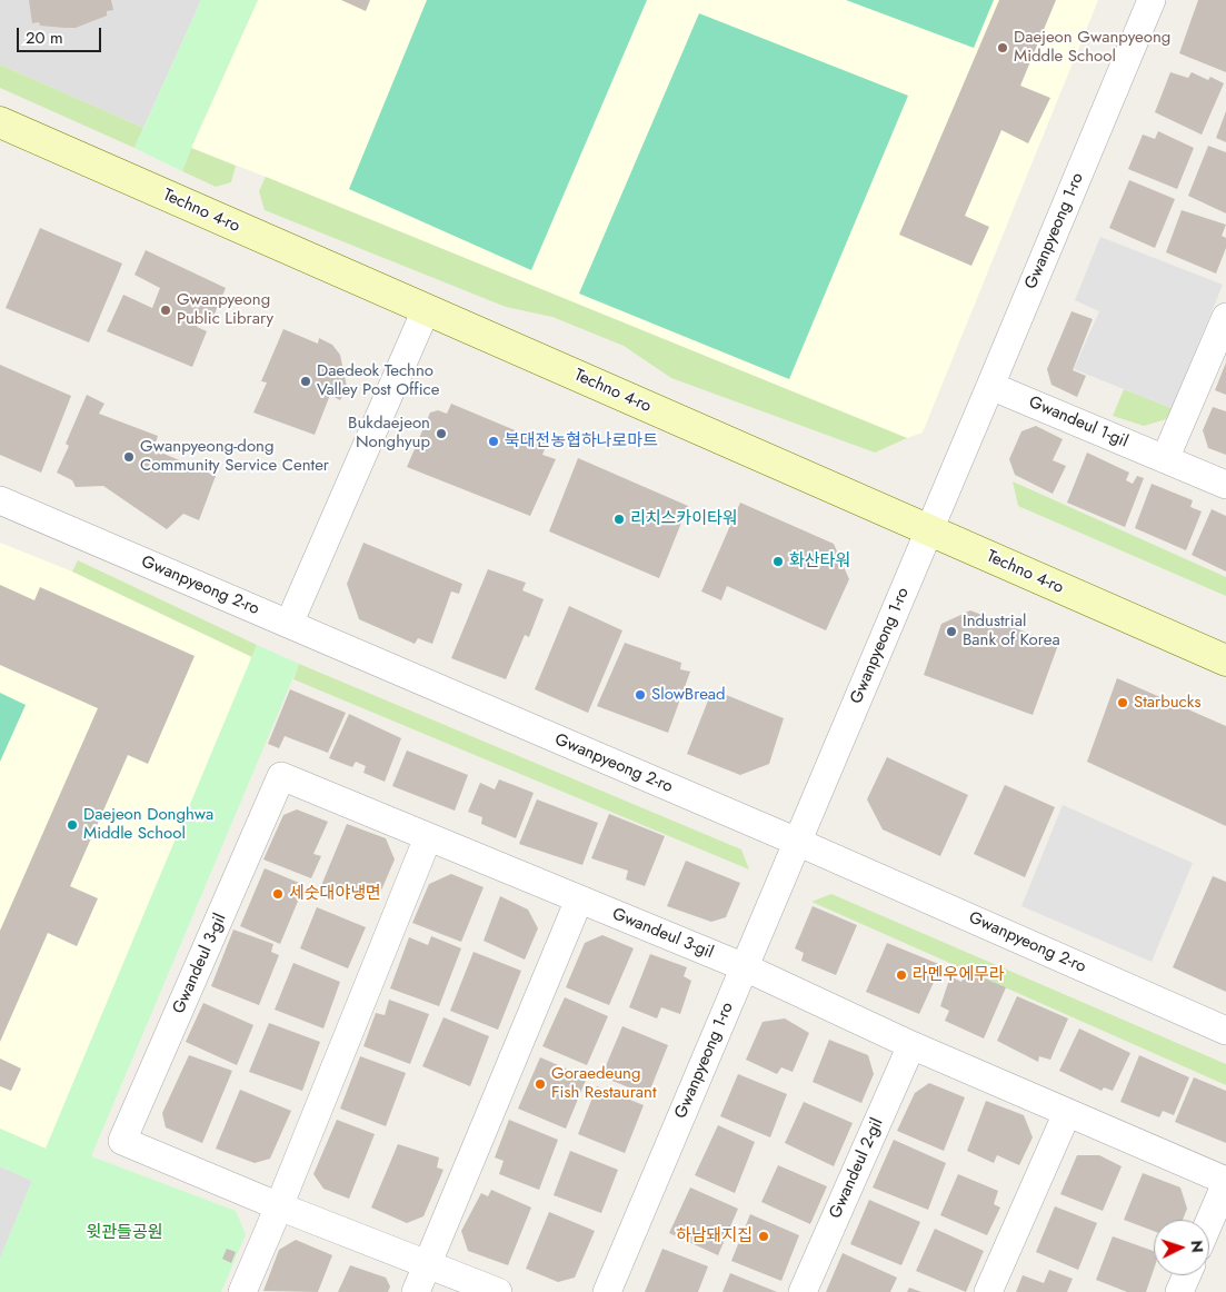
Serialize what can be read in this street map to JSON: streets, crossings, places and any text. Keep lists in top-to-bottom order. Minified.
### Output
{"streets":{"main road":["Techno 4-ro"],"street":["Gwanpyeong 1-ro","Gwandeul 1-gil","Gwanpyeong 2-ro","Gwandeul 3-gil","Gwandeul 2-gil"]},"crossings":[["Techno 4-ro","Gwanpyeong 1-ro"],["Gwanpyeong 1-ro","Gwandeul 1-gil"],["Gwanpyeong 1-ro","Gwanpyeong 2-ro"],["Gwanpyeong 1-ro","Gwandeul 3-gil"]],"parks":["윗관들공원"],"places":["Daejeon Gwanpyeong Middle School","Gwanpyeong Public Library","Daedeok Techno Valley Post Office","Bukdaejeon Nonghyup","북대전농협하나로마트","Gwanpyeong-dong Community Service Center","리치스카이타워","화산타워","Industrial Bank of Korea","SlowBread","Starbucks","Daejeon Donghwa Middle School","세숫대야냉면","라멘우에무라","Goraedeung Fish Restaurant","하남돼지집"],"scale_bar":"20 m","north":"right"}
